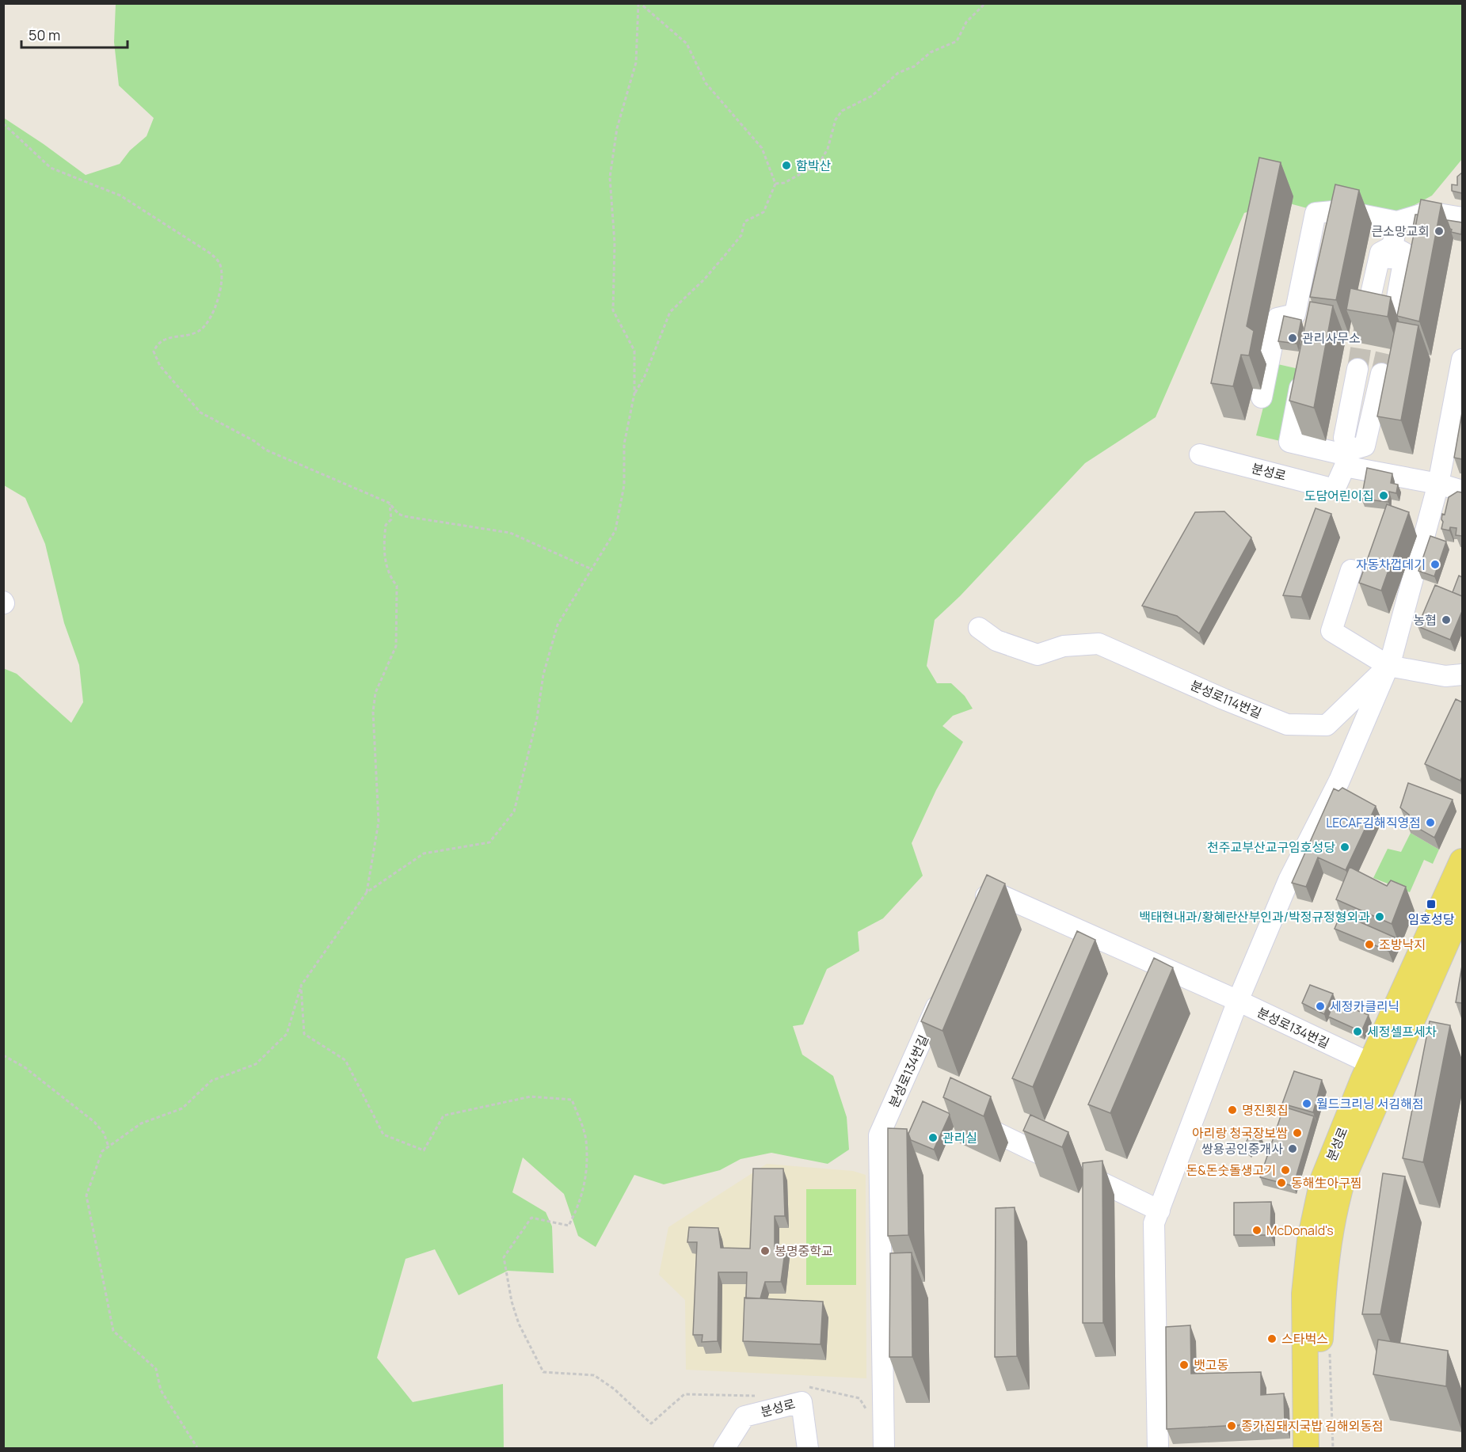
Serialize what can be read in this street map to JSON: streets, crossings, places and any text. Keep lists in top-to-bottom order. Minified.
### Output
{"streets":{"main road":["분성로"],"street":["분성로114번길","분성로134번길"]},"crossings":[["분성로","분성로134번길"]],"places":{"other":["함박산","큰소망교회","관리사무소","도담어린이집","자동차껍데기","농협","LECAF김해직영점","천주교부산교구임호성당","백태현내과/황혜란산부인과/박정규정형외과","조방낙지","세정카클리닉","세정셀프세차","월드크리닝 서김해점","명진횟집","아리랑 청국장보쌈","관리실","쌍용공인중개사","돈&돈숫돌생고기","동해生아구찜","McDonald's","봉명중학교","스타벅스","뱃고동","종가집돼지국밥 김해외동점"],"transit":["임호성당"]},"scale_bar":"50 m"}
